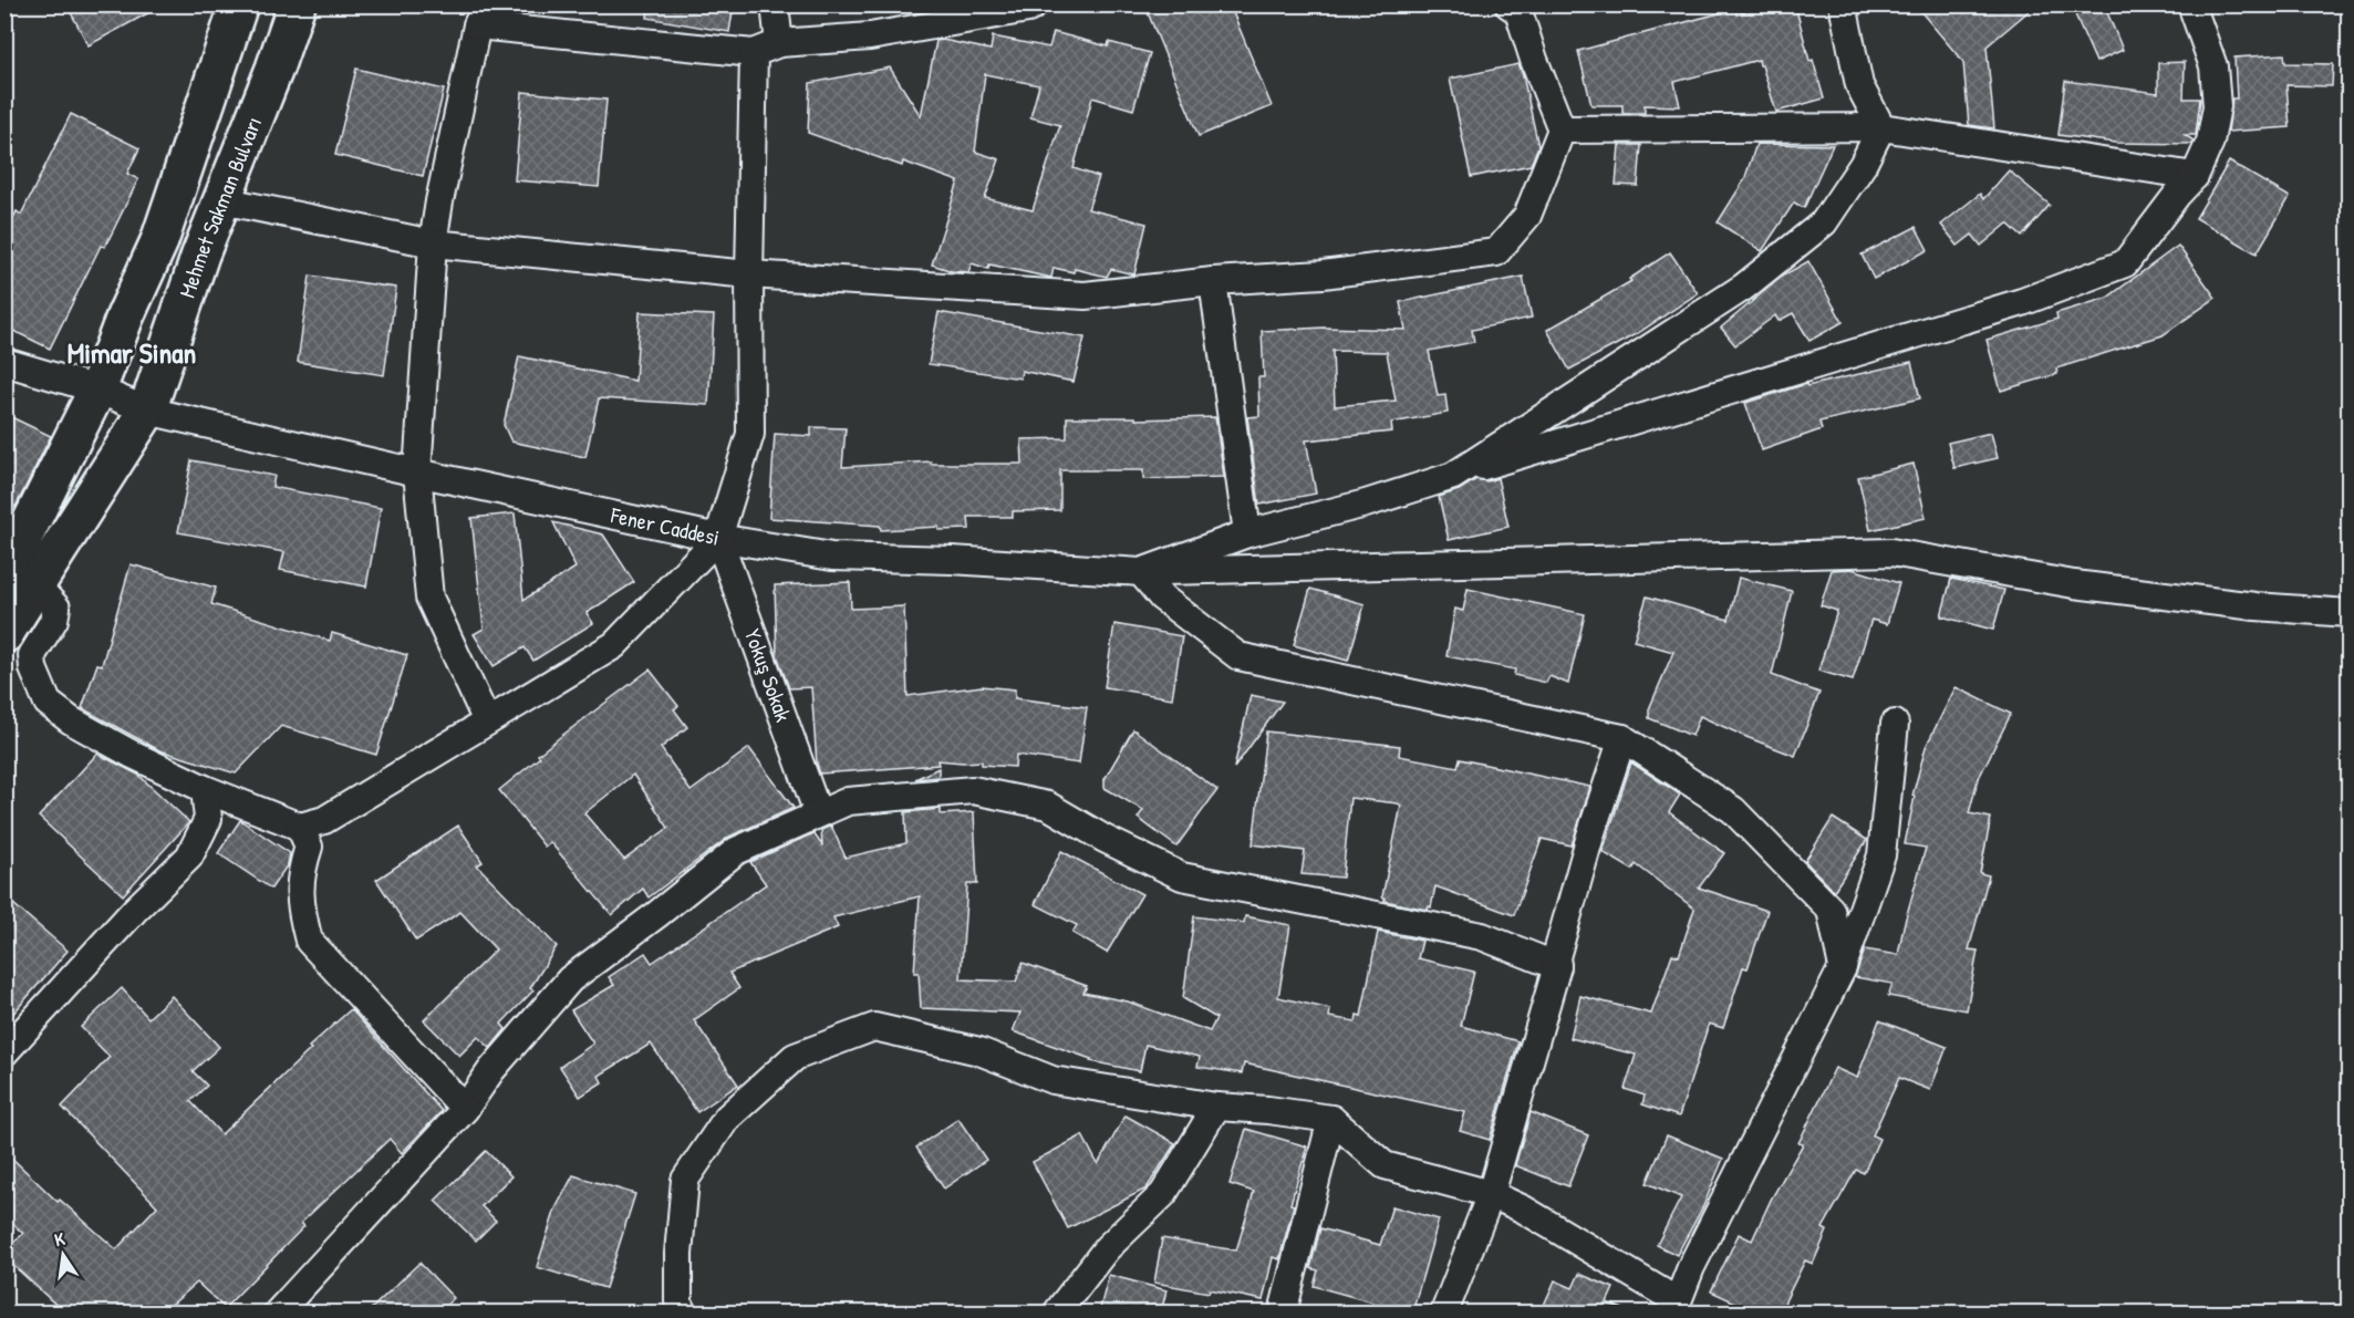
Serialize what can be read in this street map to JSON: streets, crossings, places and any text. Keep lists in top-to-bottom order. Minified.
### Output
{"streets":{"main road":["Mehmet Sakman Bulvarı"],"street":["Fener Caddesi","Yokuş Sokak"]},"crossings":[["Mehmet Sakman Bulvarı","Fener Caddesi"],["Fener Caddesi","Yokuş Sokak"]],"districts":["Mimar Sinan"],"north":"top"}
